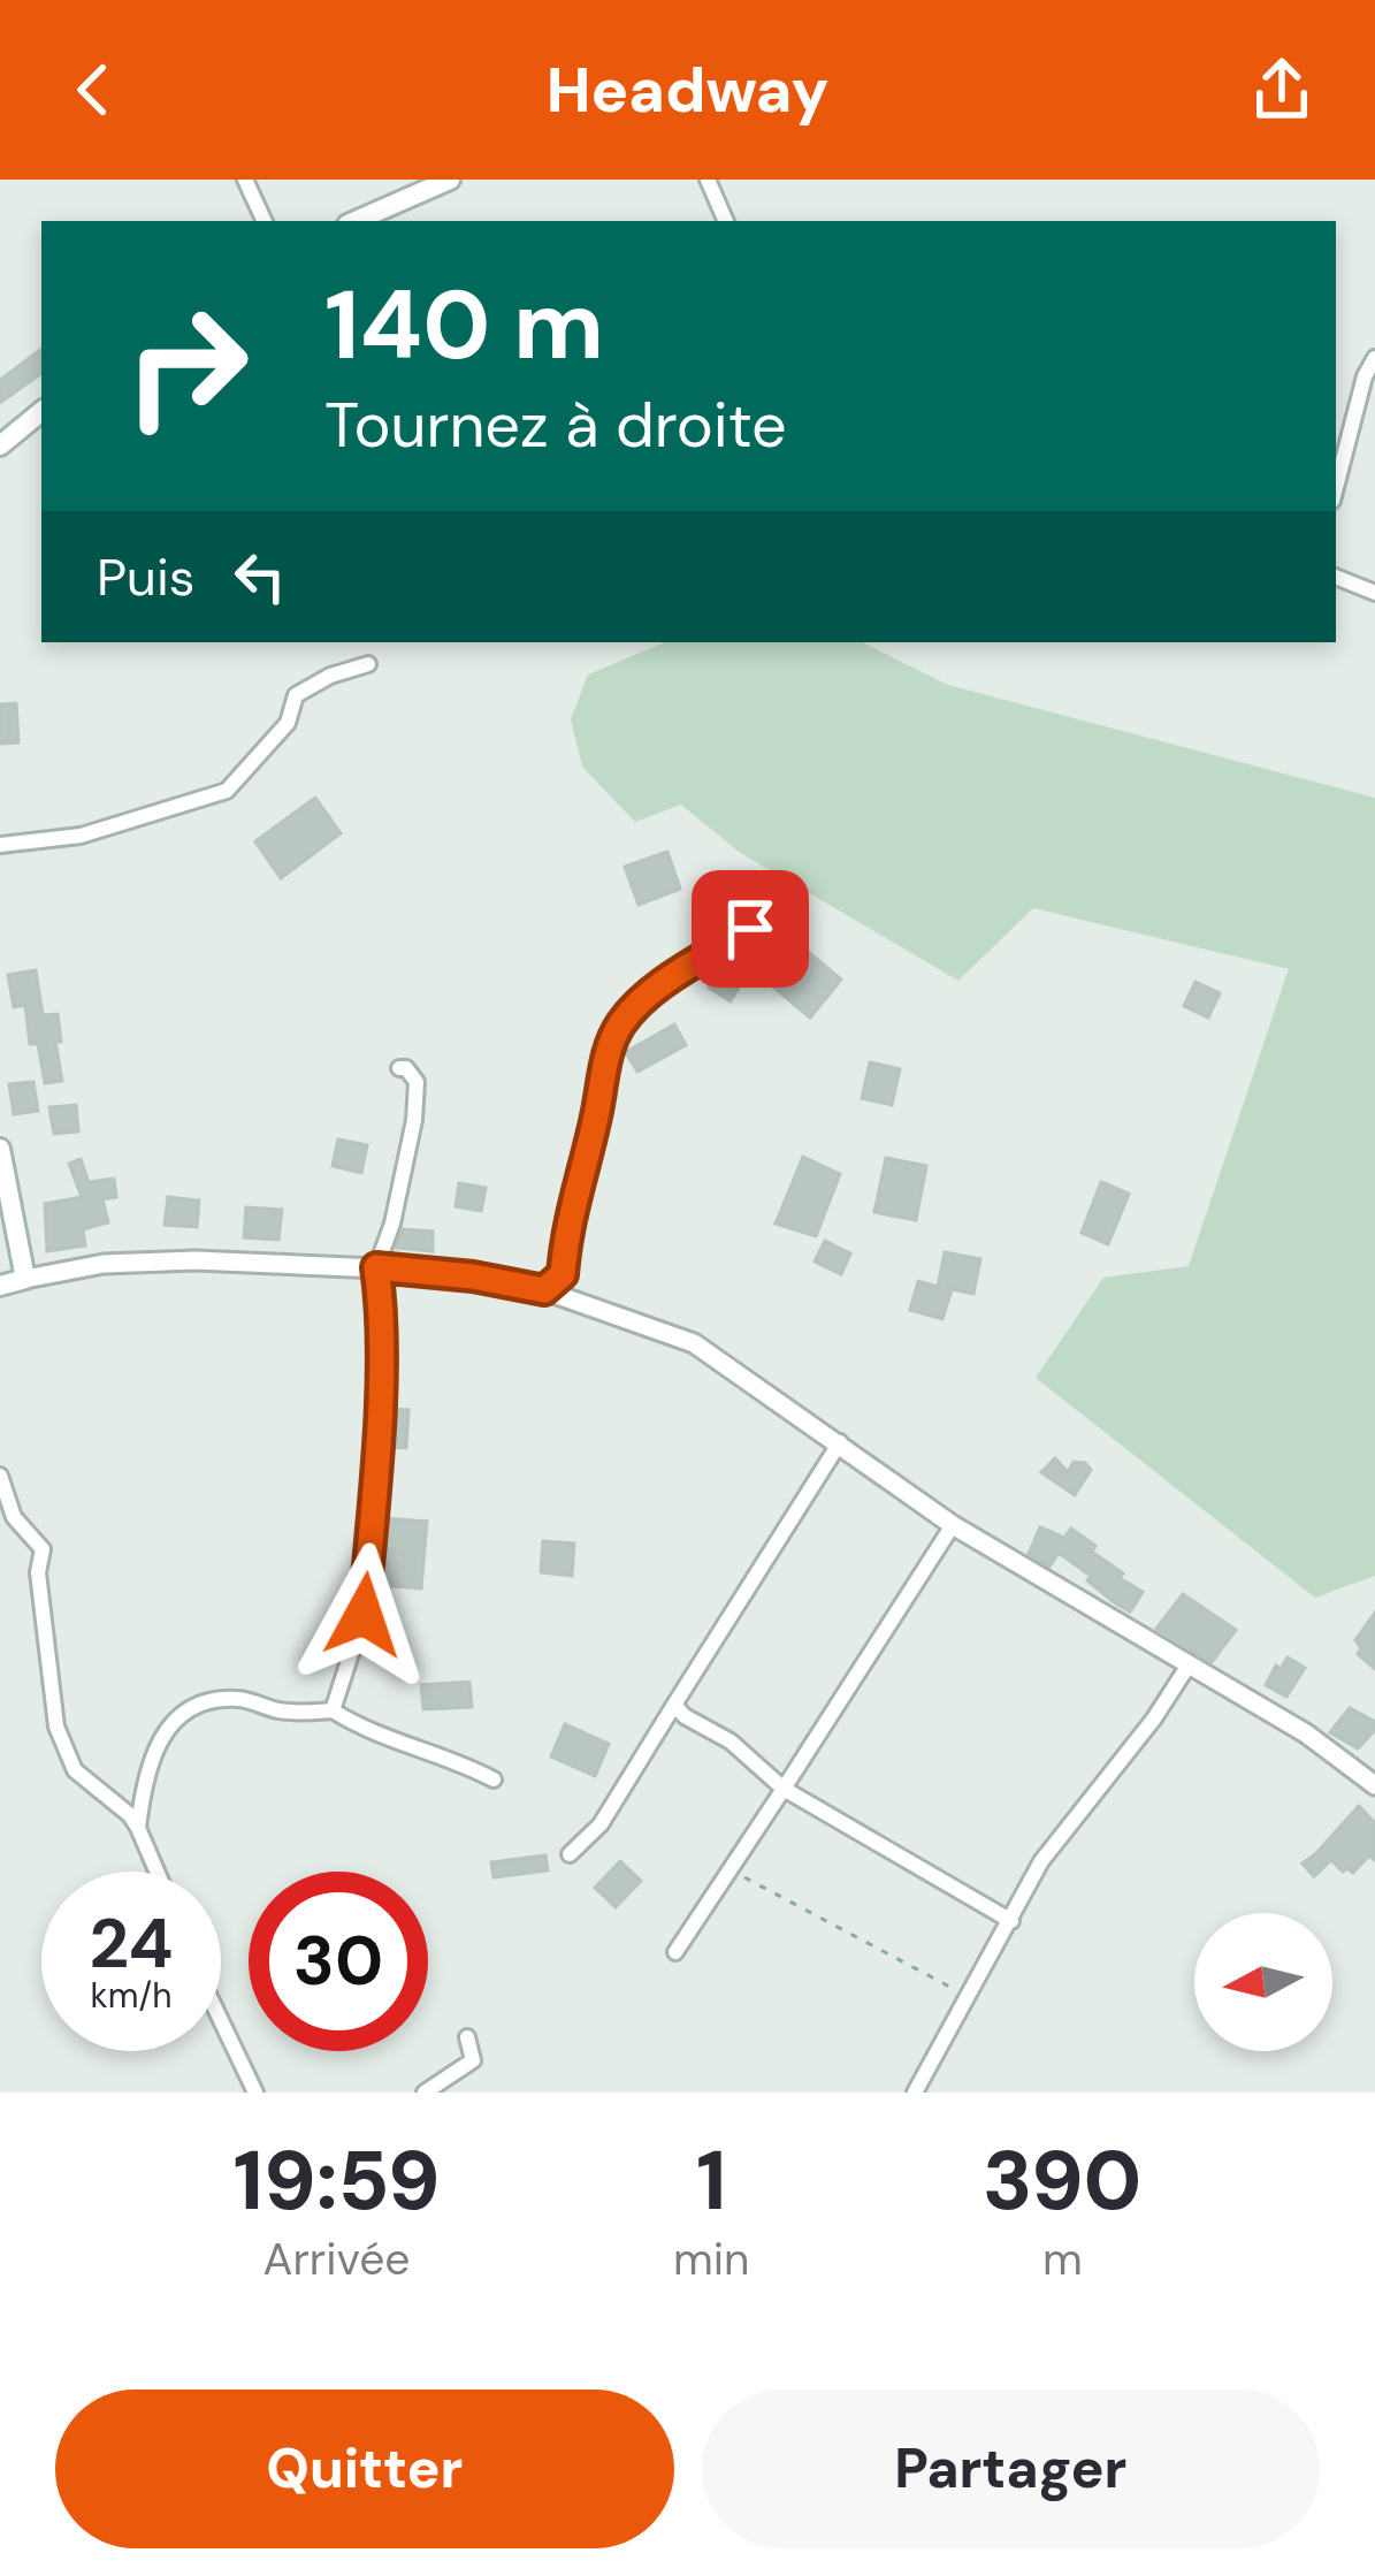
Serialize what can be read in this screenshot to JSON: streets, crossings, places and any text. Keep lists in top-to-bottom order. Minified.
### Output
{"north":"left","page":{"header":"Headway","turn":["140 m","Tournez à droite"],"then":"Puis","speed":"24 km/h","limit":"30","eta":["19:59","Arrivée","1","min","390","m"],"buttons":["Quitter","Partager"]}}
